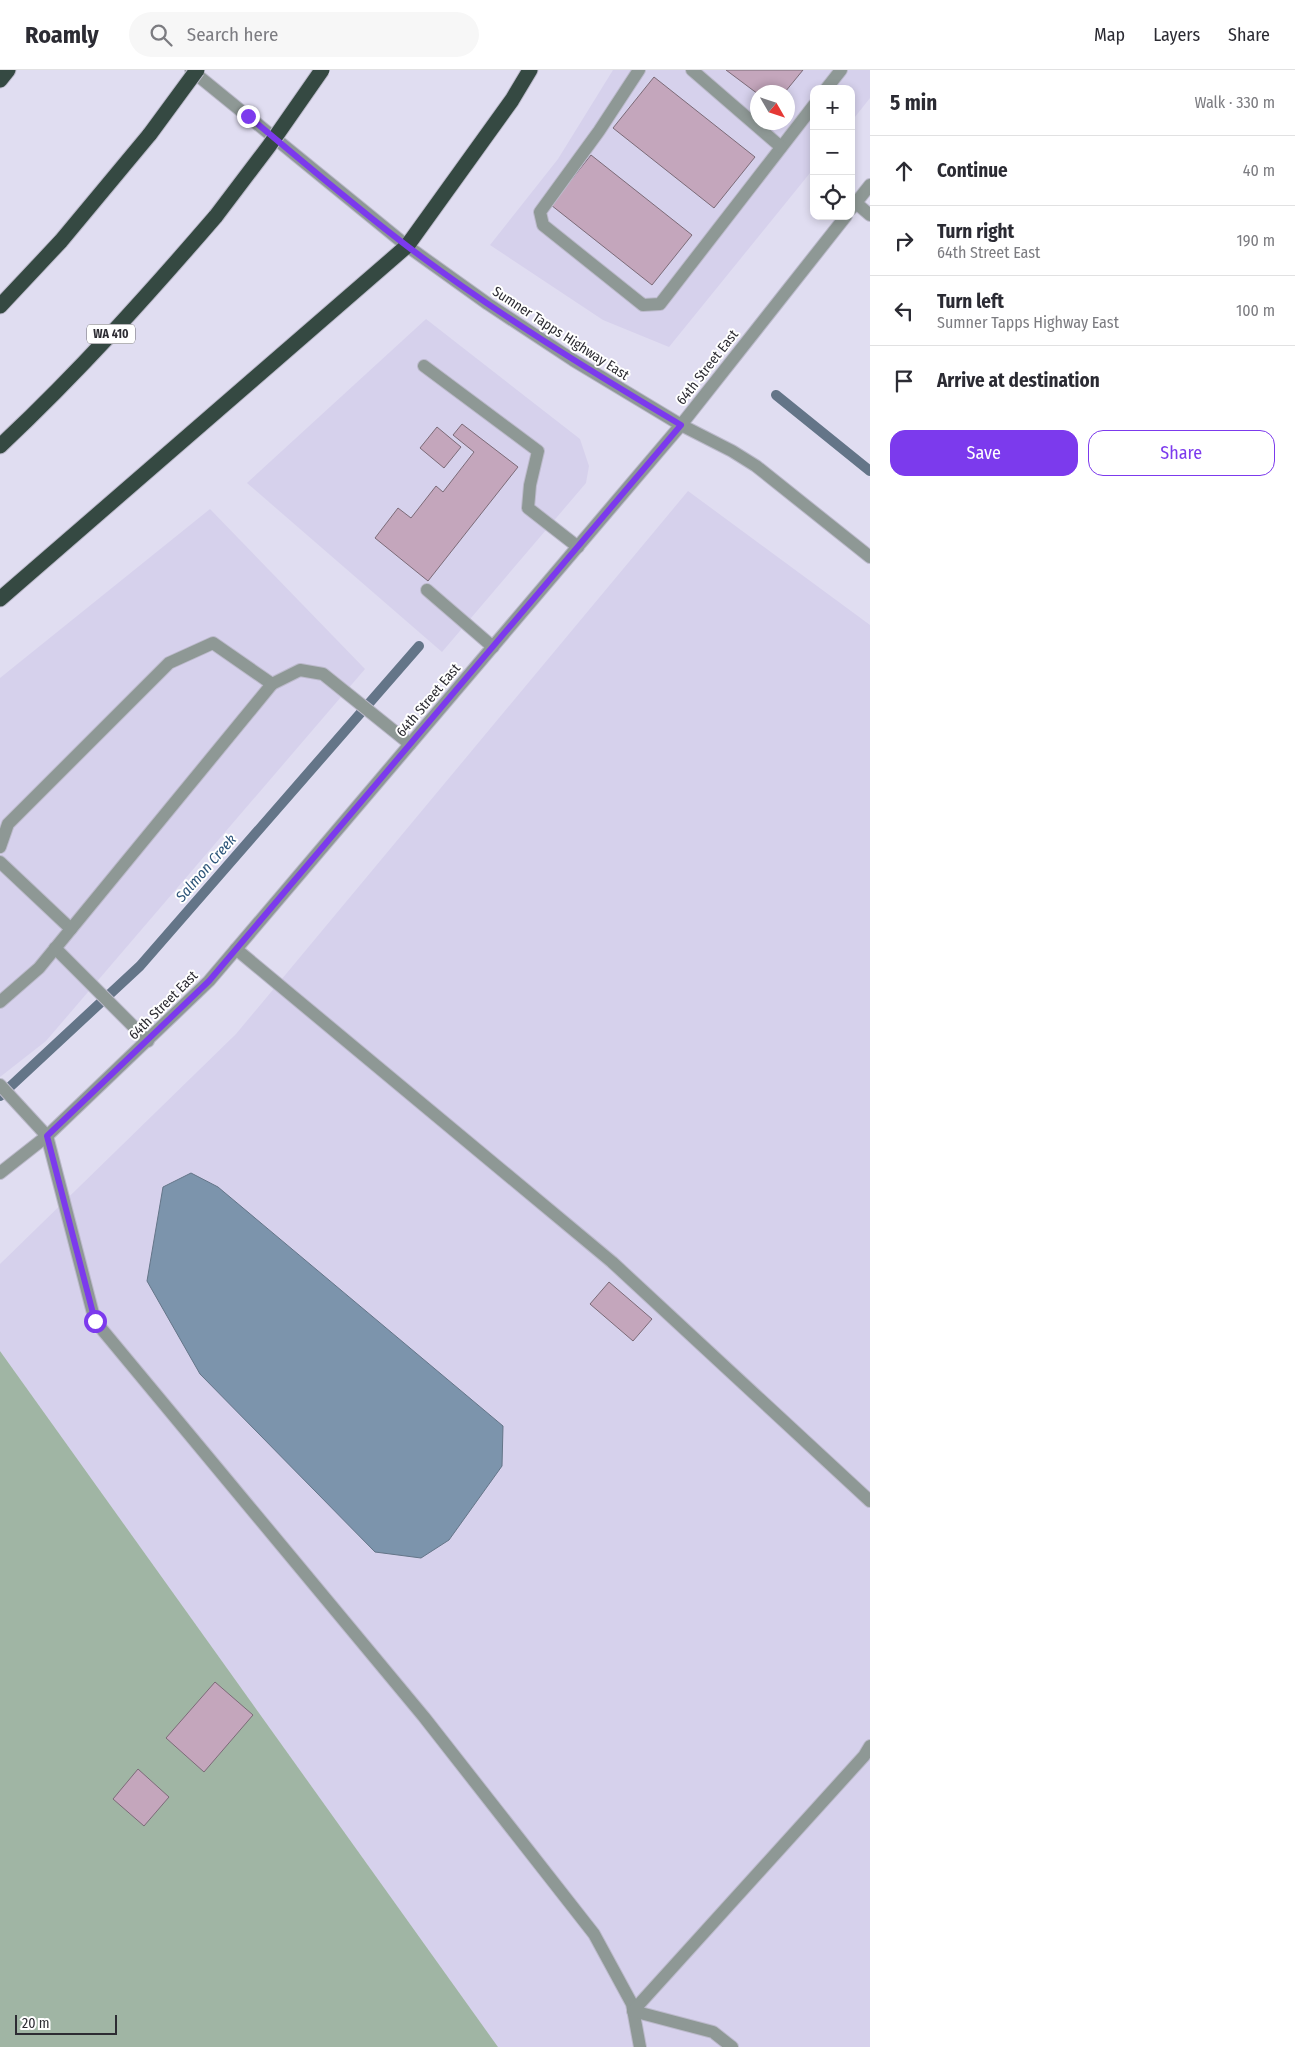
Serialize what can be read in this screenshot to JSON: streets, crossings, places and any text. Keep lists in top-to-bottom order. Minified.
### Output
{"streets":{"highway":["WA 410"],"street":["Sumner Tapps Highway East","64th Street East"]},"crossings":[["Sumner Tapps Highway East","64th Street East"]],"water":["Salmon Creek"],"scale_bar":"20 m","north":"bottom right","page":{"header":"Roamly","search":"Search here","nav":["Map","Layers","Share"],"heading":["5 min","Walk · 330 m"],"map_buttons":["+","−"],"list":[["Continue","40 m"],["Turn right","64th Street East","190 m"],["Turn left","Sumner Tapps Highway East","100 m"],"Arrive at destination"],"buttons":["Save","Share"],"scale":"20 m"}}
